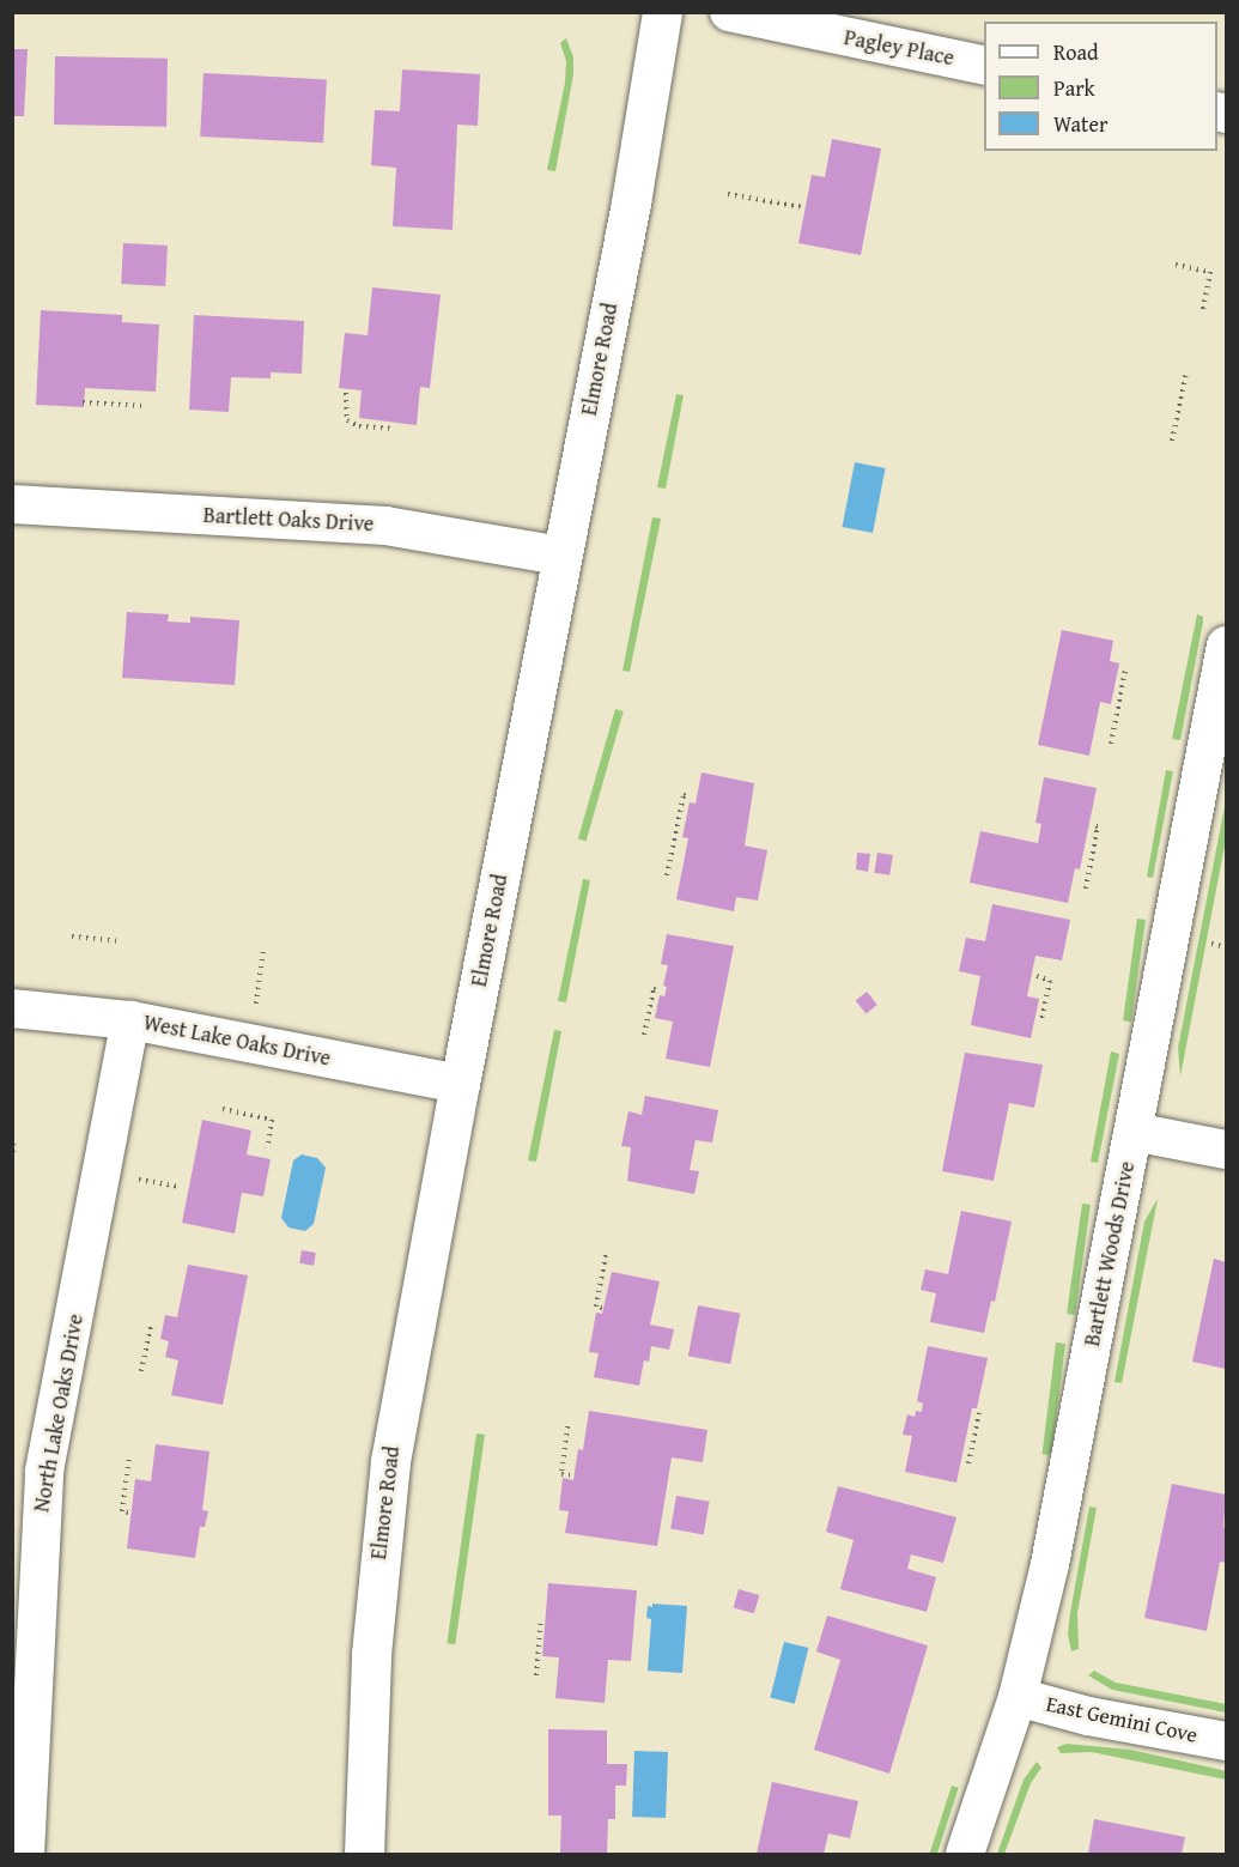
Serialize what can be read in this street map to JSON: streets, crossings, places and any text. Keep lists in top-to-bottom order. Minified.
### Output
{"streets":{"street":["Pagley Place","Elmore Road","Bartlett Oaks Drive","West Lake Oaks Drive","Bartlett Woods Drive","North Lake Oaks Drive","East Gemini Cove"]},"crossings":[["Elmore Road","Bartlett Oaks Drive"],["Elmore Road","West Lake Oaks Drive"],["West Lake Oaks Drive","North Lake Oaks Drive"],["Bartlett Woods Drive","East Gemini Cove"]],"legend":["Road","Park","Water"]}
